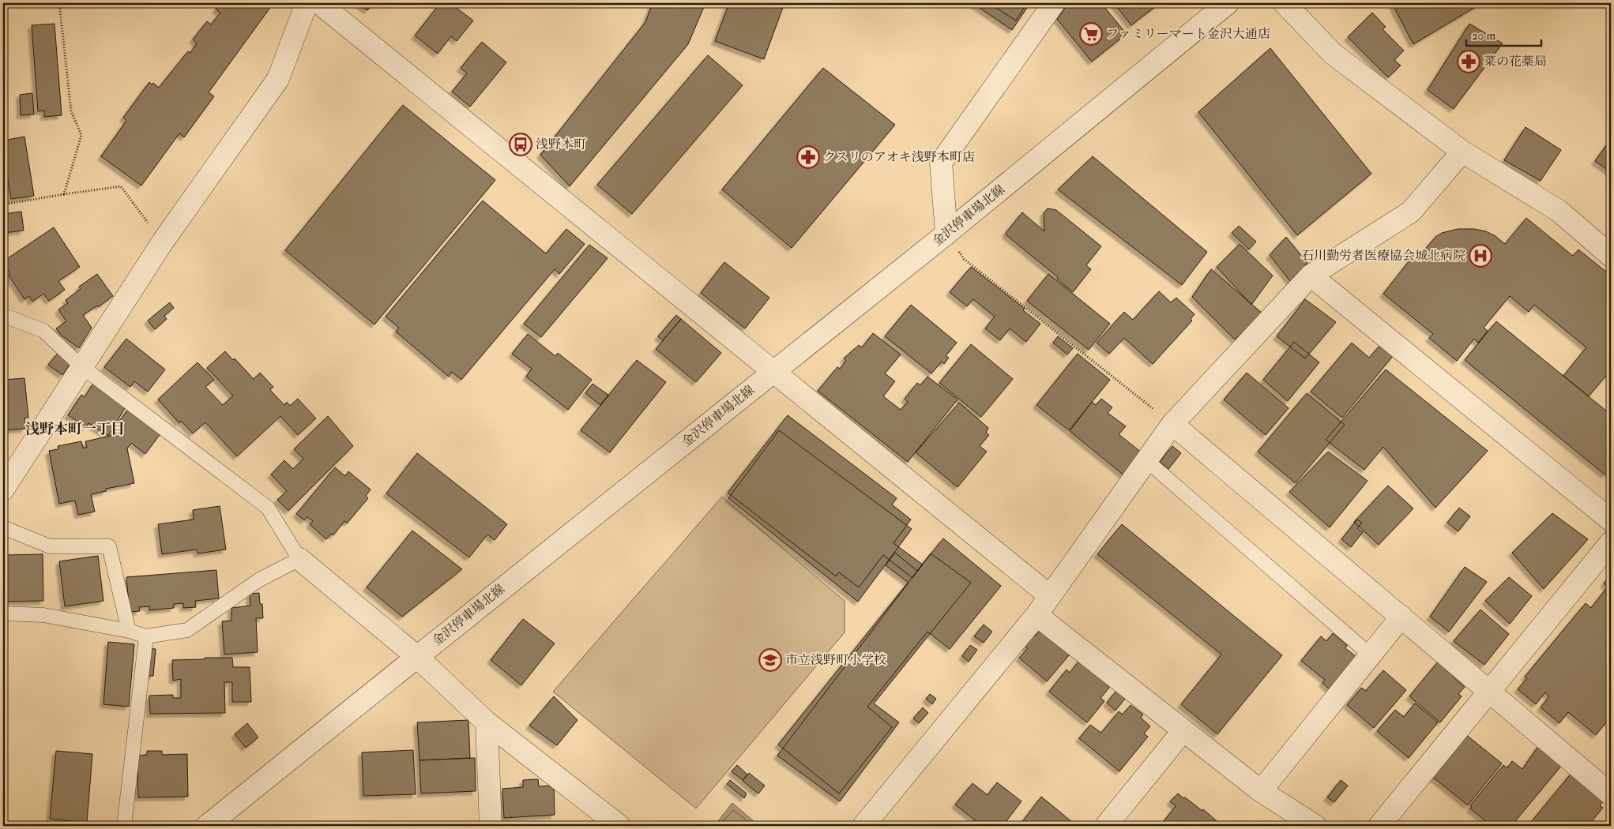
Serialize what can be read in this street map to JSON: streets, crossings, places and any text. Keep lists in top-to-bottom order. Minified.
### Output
{"streets":{"street":["金沢停車場北線"]},"districts":["浅野本町一丁目"],"places":{"supermarket":["ファミリーマート金沢大通店"],"pharmacy":["菜の花薬局","クスリのアオキ浅野本町店"],"bus stop":["浅野本町"],"hospital":["石川勤労者医療協会城北病院"],"school or university":["市立浅野町小学校"]},"scale_bar":"20 m"}
